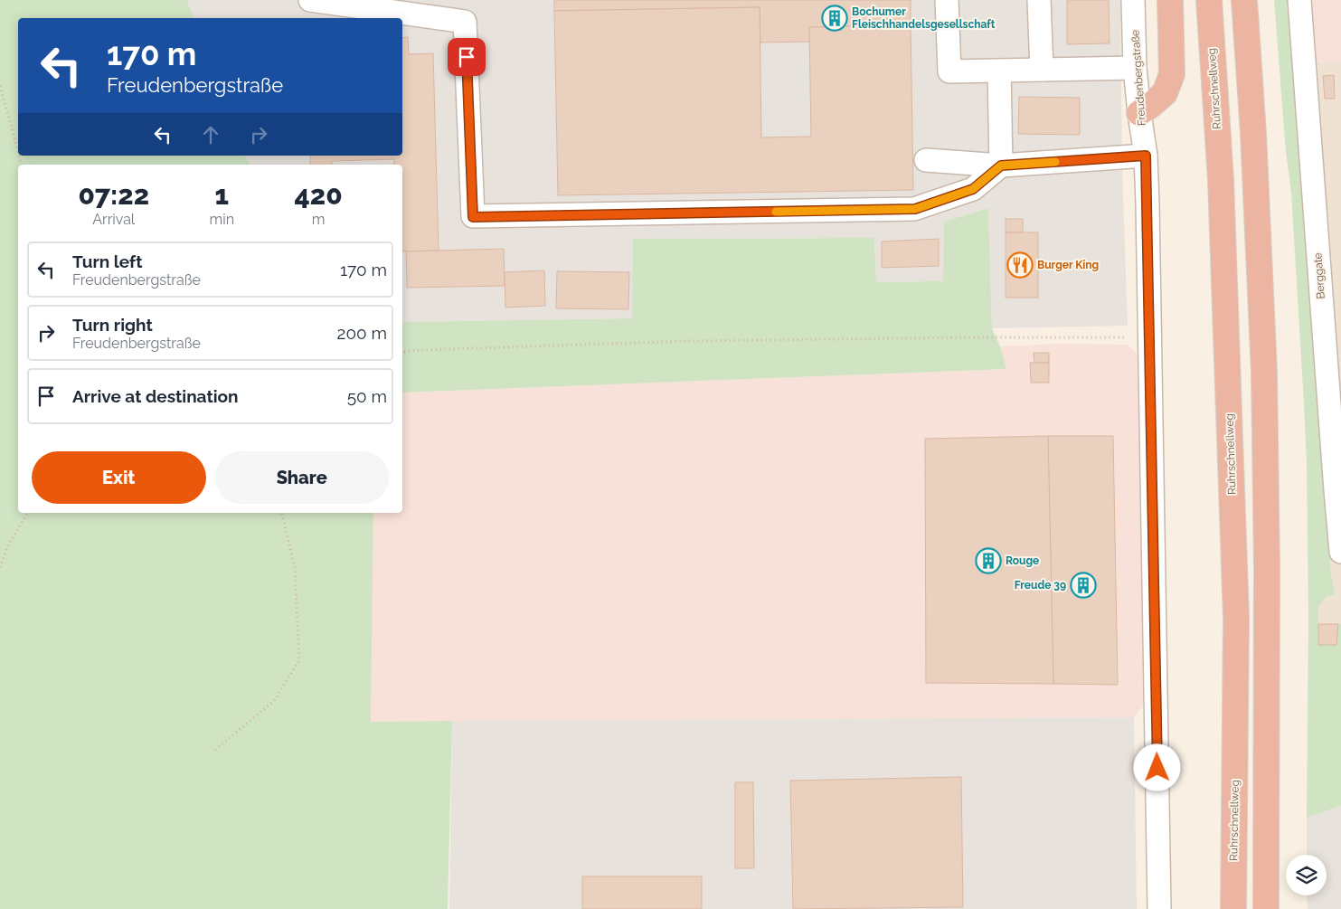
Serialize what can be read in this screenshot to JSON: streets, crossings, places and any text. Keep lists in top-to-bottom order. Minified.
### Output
{"streets":{"highway":["Ruhrschnellweg"],"street":["Freudenbergstraße","Berggate"]},"places":{"building":["Bochumer Fleischhandelsgesellschaft","Rouge","Freude 39"],"restaurant":["Burger King"]},"page":{"turn":["170 m","Freudenbergstraße"],"eta":["07:22","Arrival","1","min","420","m"],"list":[{"name":"Turn left","note":"Freudenbergstraße","value":"170 m"},{"name":"Turn right","note":"Freudenbergstraße","value":"200 m"},{"name":"Arrive at destination","value":"50 m"}],"buttons":["Exit","Share"]}}
